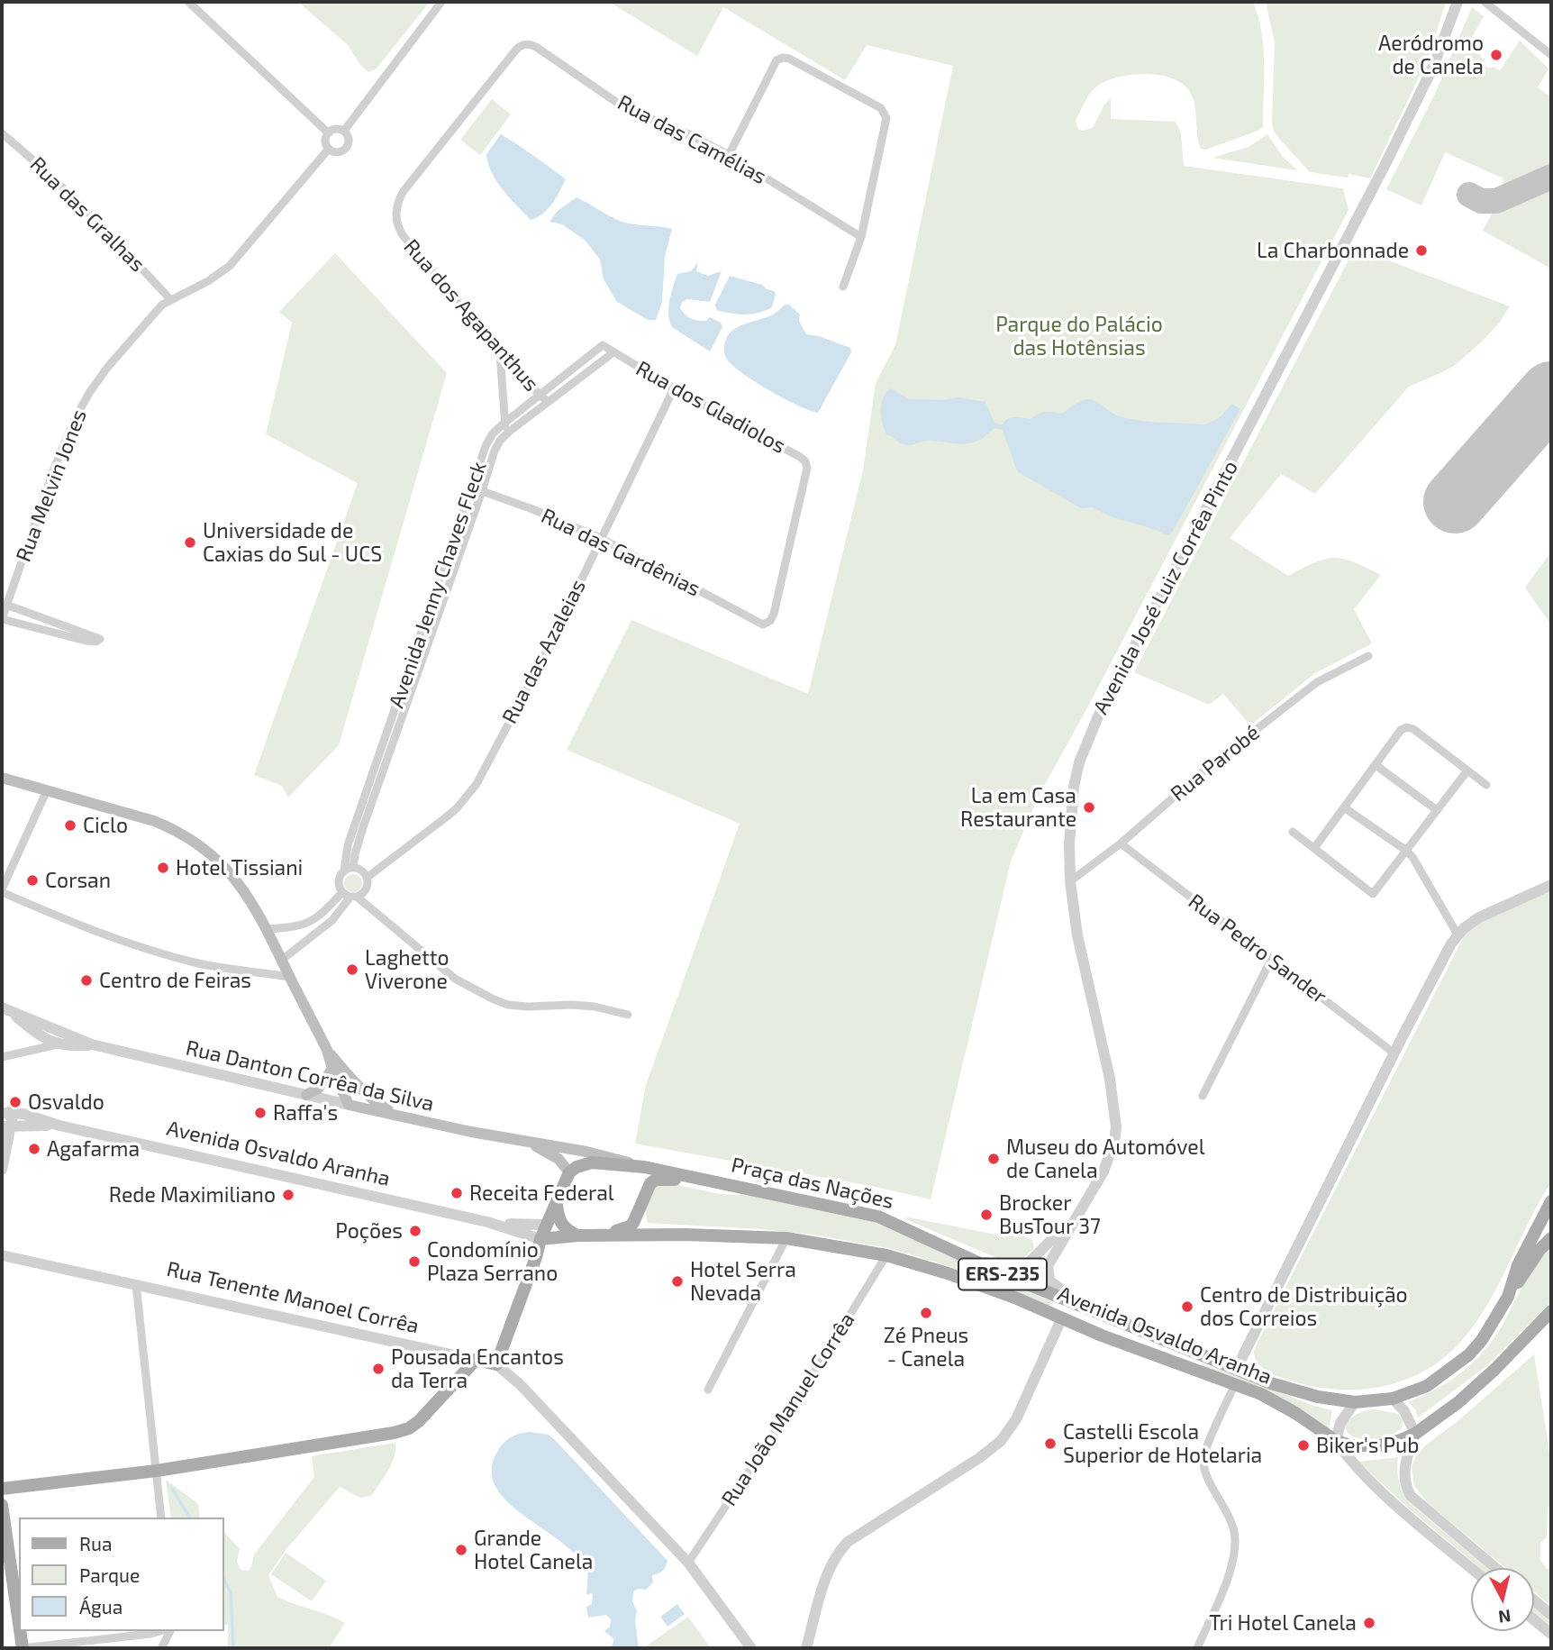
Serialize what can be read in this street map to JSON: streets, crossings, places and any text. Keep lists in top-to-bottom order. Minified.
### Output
{"streets":{"main road":["Rua Danton Corrêa da Silva","Avenida Osvaldo Aranha","Praça das Nações","ERS-235","Rua Tenente Manoel Corrêa"],"street":["Rua das Camélias","Rua das Gralhas","Rua dos Agapanthus","Rua dos Gladiolos","Rua Melvin Jones","Rua das Gardênias","Avenida Jenny Chaves Fleck","Avenida José Luiz Corrêa Pinto","Rua das Azaleias","Rua Parobé","Rua Pedro Sander","Rua João Manuel Corrêa"]},"crossings":[["Rua das Camélias","Rua dos Agapanthus"],["Rua das Gralhas","Rua Melvin Jones"],["Rua dos Agapanthus","Avenida Jenny Chaves Fleck"],["Rua dos Gladiolos","Rua das Gardênias"],["Rua dos Gladiolos","Avenida Jenny Chaves Fleck"],["Rua dos Gladiolos","Rua das Azaleias"],["Rua das Gardênias","Avenida Jenny Chaves Fleck"],["Rua das Gardênias","Rua das Azaleias"],["Avenida Jenny Chaves Fleck","Rua das Azaleias"],["Avenida José Luiz Corrêa Pinto","Rua Parobé"],["Avenida José Luiz Corrêa Pinto","Praça das Nações"],["Rua Parobé","Rua Pedro Sander"],["Rua Danton Corrêa da Silva","Avenida Osvaldo Aranha"],["Rua Danton Corrêa da Silva","Praça das Nações"],["Avenida Osvaldo Aranha","Praça das Nações"],["Avenida Osvaldo Aranha","ERS-235"],["Avenida Osvaldo Aranha","Rua João Manuel Corrêa"],["Praça das Nações","ERS-235"]],"parks":["Parque do Palácio das Hotênsias"],"places":["Aeródromo de Canela","La Charbonnade","Universidade de Caxias do Sul - UCS","La em Casa Restaurante","Ciclo","Hotel Tissiani","Corsan","Laghetto Viverone","Centro de Feiras","Osvaldo","Raffa's","Agafarma","Museu do Automóvel de Canela","Receita Federal","Rede Maximiliano","Brocker BusTour 37","Poções","Condomínio Plaza Serrano","Hotel Serra Nevada","Centro de Distribuição dos Correios","Zé Pneus - Canela","Pousada Encantos da Terra","Castelli Escola Superior de Hotelaria","Biker's Pub","Grande Hotel Canela","Tri Hotel Canela"],"legend":["Rua","Parque","Água"],"north":"bottom"}
